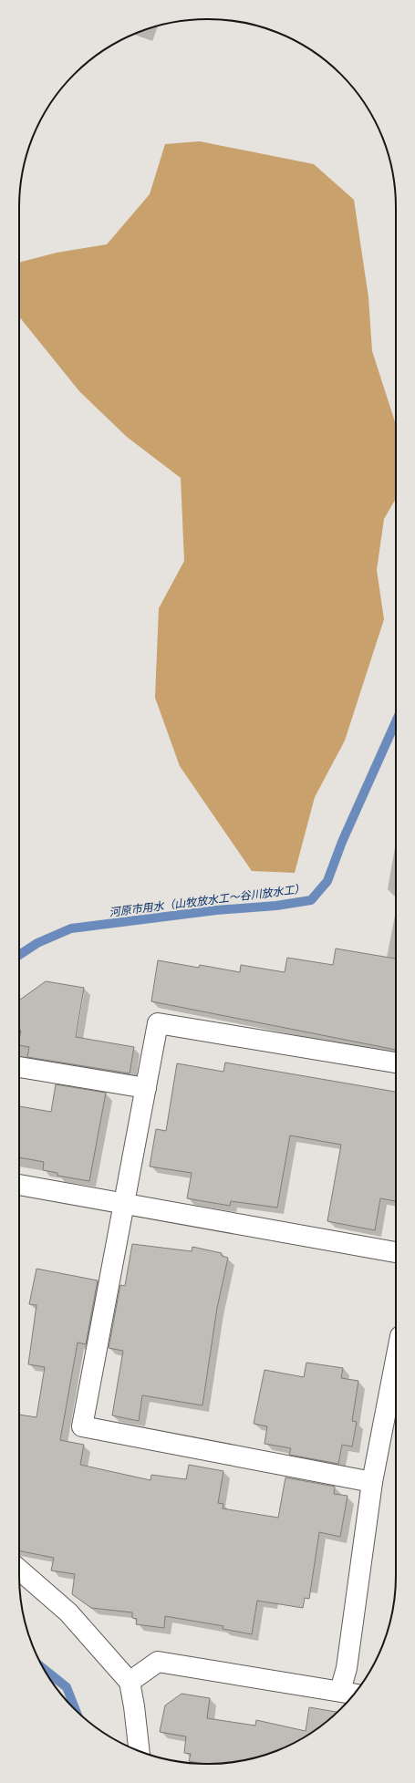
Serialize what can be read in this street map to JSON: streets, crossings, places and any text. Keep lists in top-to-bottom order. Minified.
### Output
{"water":["河原市用水（山牧放水工～谷川放水工）"]}
